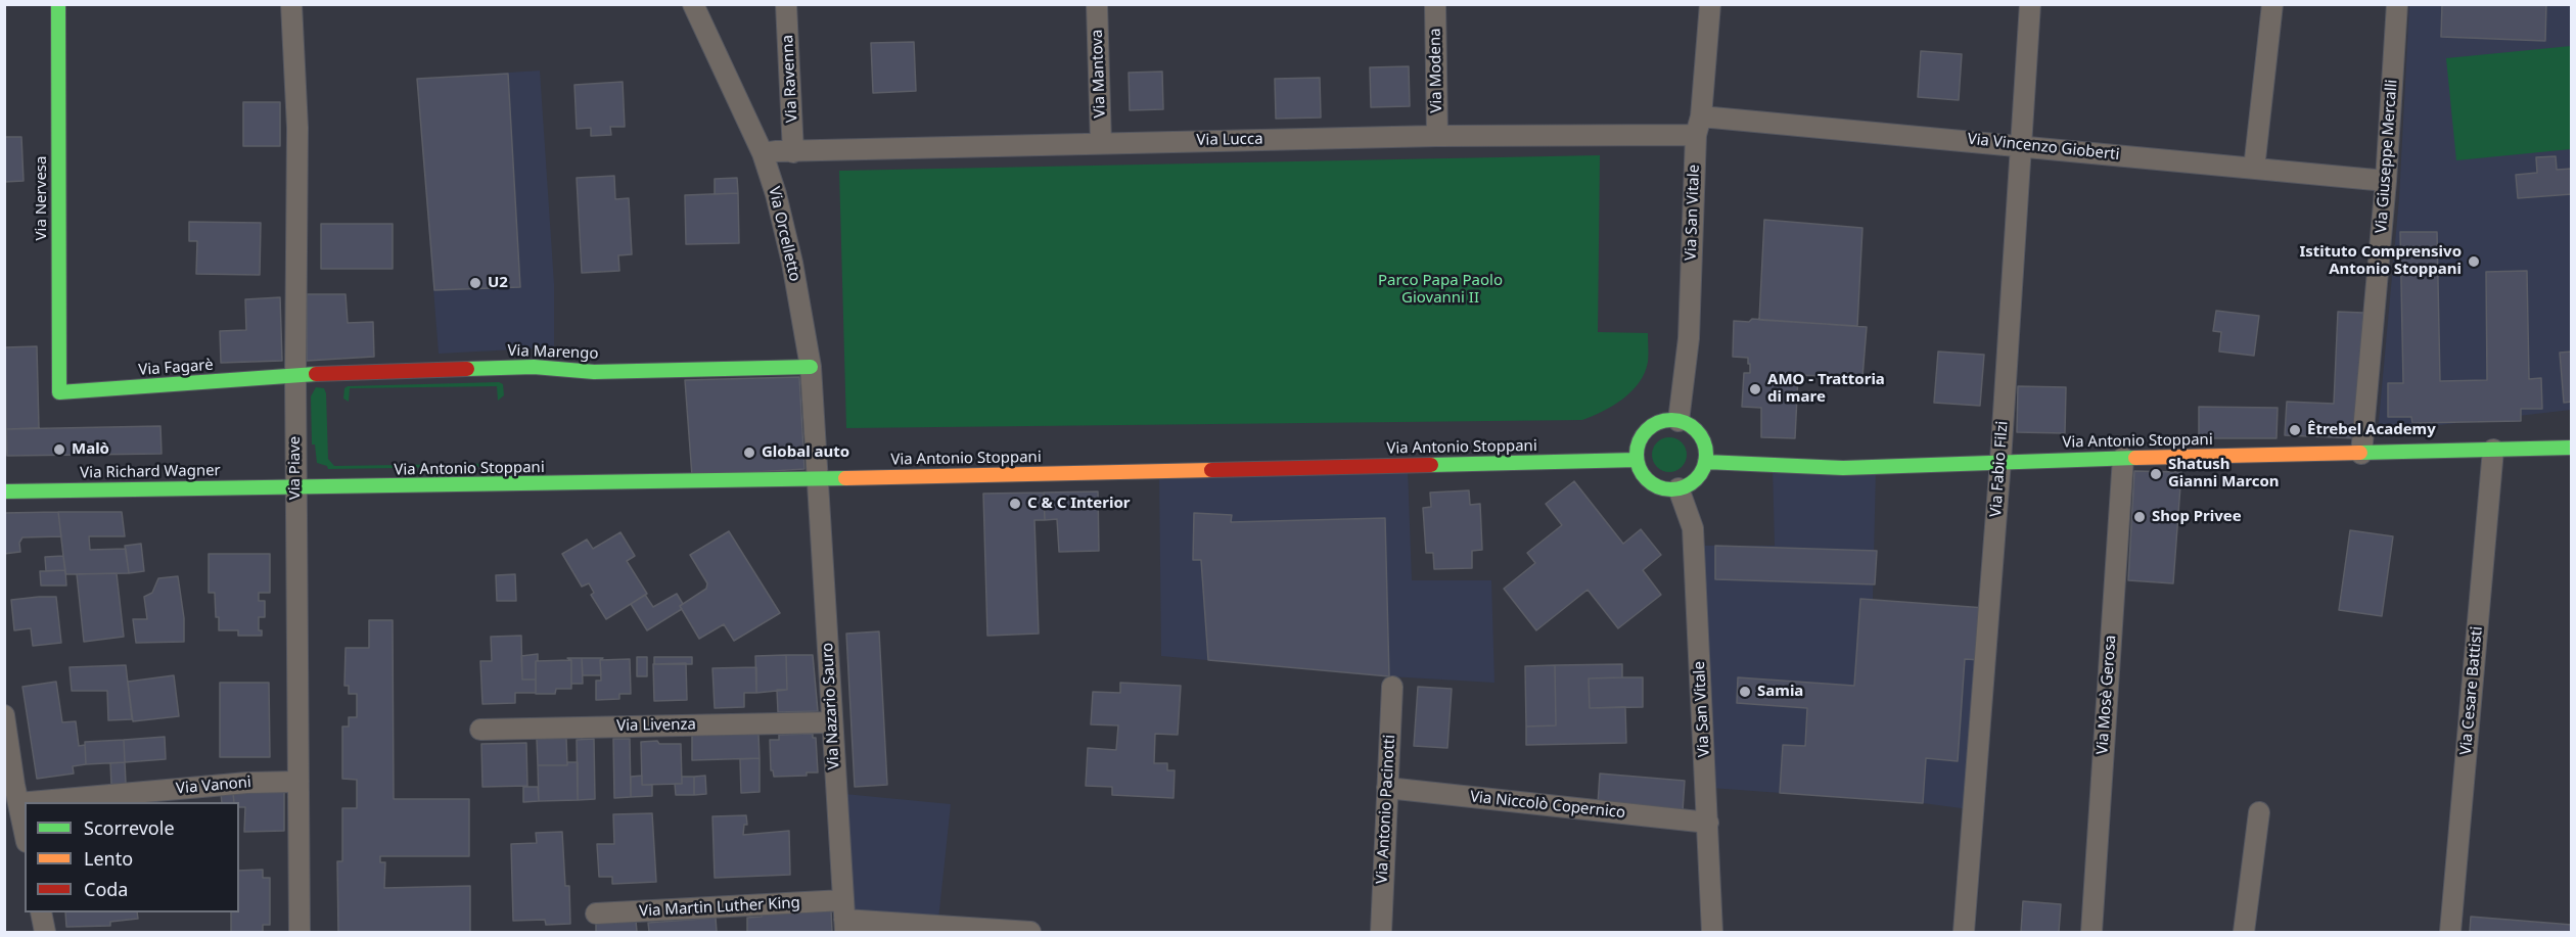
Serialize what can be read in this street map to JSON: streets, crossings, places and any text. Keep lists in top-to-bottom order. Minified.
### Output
{"streets":{"street":["Via Modena","Via Mantova","Via Ravenna","Via Lucca","Via Vincenzo Gioberti","Via Giuseppe Mercalli","Via Nervesa","Via San Vitale","Via Orcelletto","Via Marengo","Via Fagarè","Via Antonio Stoppani","Via Piave","Via Fabio Filzi","Via Richard Wagner","Via Cesare Battisti","Via Mosè Gerosa","Via Nazario Sauro","Via Livenza","Via Vanoni","Via Niccolò Copernico","Via Antonio Pacinotti","Via Martin Luther King"]},"crossings":[["Via Modena","Via Lucca"],["Via Mantova","Via Lucca"],["Via Ravenna","Via Lucca"],["Via Lucca","Via Vincenzo Gioberti"],["Via Lucca","Via San Vitale"],["Via Lucca","Via Orcelletto"],["Via Vincenzo Gioberti","Via Giuseppe Mercalli"],["Via Vincenzo Gioberti","Via San Vitale"],["Via Vincenzo Gioberti","Via Fabio Filzi"],["Via Giuseppe Mercalli","Via Antonio Stoppani"],["Via Nervesa","Via Fagarè"],["Via San Vitale","Via Antonio Stoppani"],["Via San Vitale","Via Niccolò Copernico"],["Via Orcelletto","Via Marengo"],["Via Orcelletto","Via Antonio Stoppani"],["Via Orcelletto","Via Nazario Sauro"],["Via Marengo","Via Fagarè"],["Via Marengo","Via Piave"],["Via Fagarè","Via Piave"],["Via Antonio Stoppani","Via Piave"],["Via Antonio Stoppani","Via Fabio Filzi"],["Via Antonio Stoppani","Via Richard Wagner"],["Via Antonio Stoppani","Via Cesare Battisti"],["Via Antonio Stoppani","Via Mosè Gerosa"],["Via Antonio Stoppani","Via Nazario Sauro"],["Via Piave","Via Richard Wagner"],["Via Piave","Via Vanoni"],["Via Nazario Sauro","Via Livenza"],["Via Nazario Sauro","Via Martin Luther King"],["Via Niccolò Copernico","Via Antonio Pacinotti"]],"parks":["Parco Papa Paolo Giovanni II"],"places":["Istituto Comprensivo Antonio Stoppani","U2","AMO - Trattoria di mare","Êtrebel Academy","Malò","Global auto","Shatush Gianni Marcon","C & C Interior","Shop Privee","Samia"],"legend":["Scorrevole","Lento","Coda"]}
